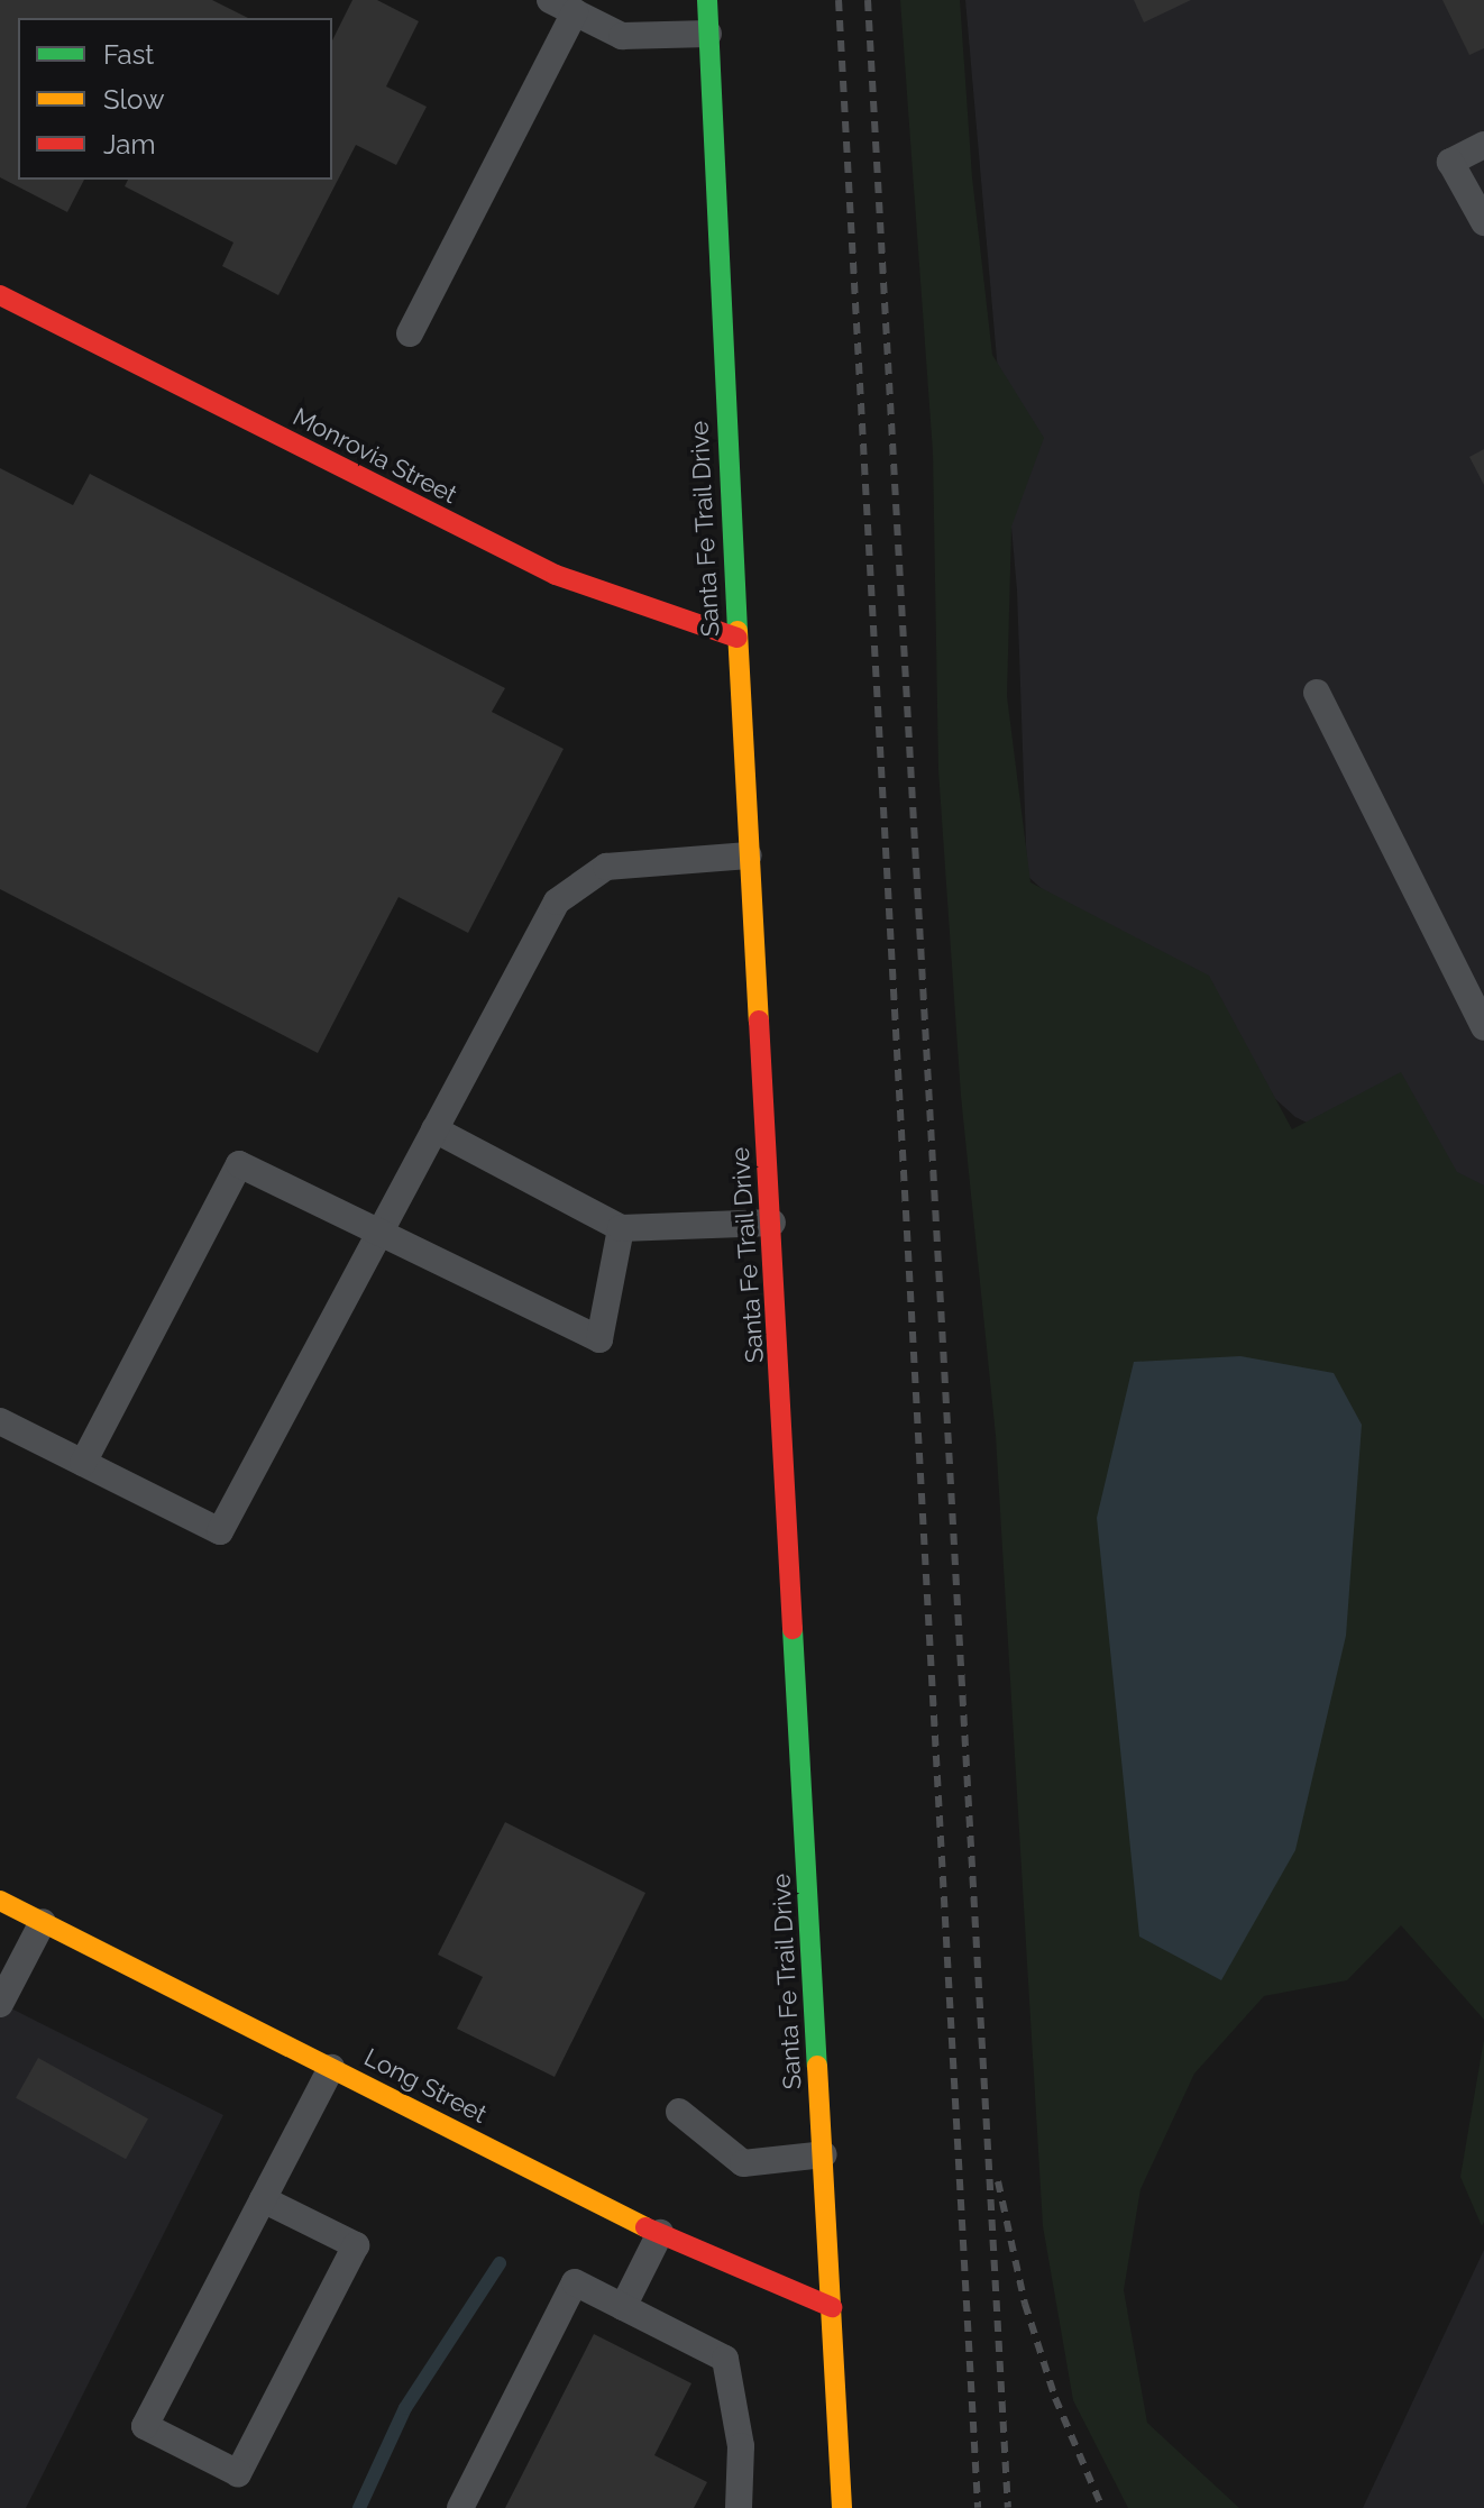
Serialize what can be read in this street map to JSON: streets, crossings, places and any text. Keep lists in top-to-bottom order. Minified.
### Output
{"streets":{"main road":["Monrovia Street","Santa Fe Trail Drive","Long Street"]},"crossings":[["Monrovia Street","Santa Fe Trail Drive"],["Santa Fe Trail Drive","Long Street"]],"legend":["Fast","Slow","Jam"]}
